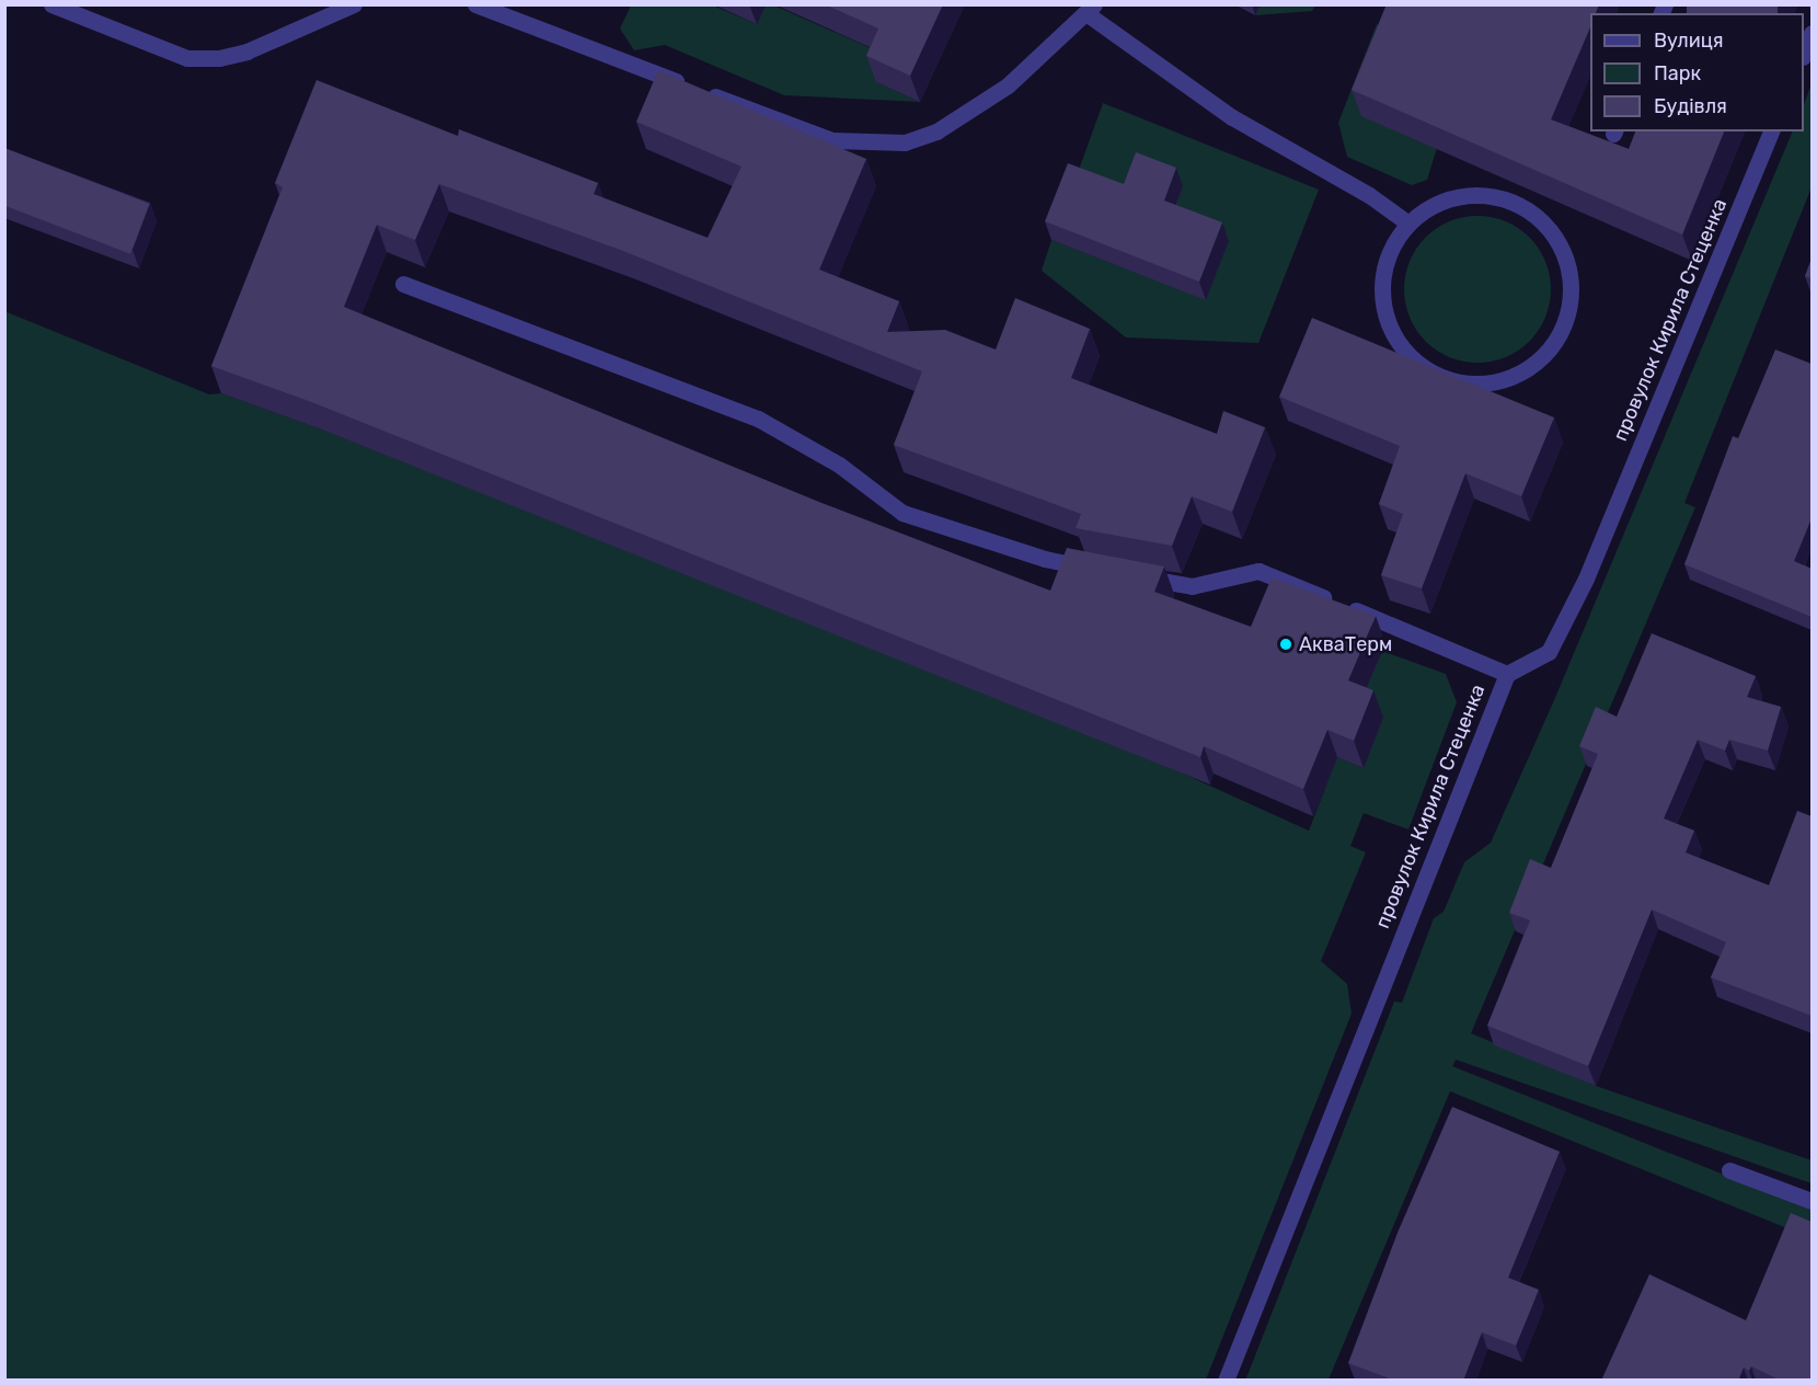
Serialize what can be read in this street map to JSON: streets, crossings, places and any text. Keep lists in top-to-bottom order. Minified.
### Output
{"streets":{"street":["провулок Кирила Стеценка"]},"places":["АкваТерм"],"legend":["Вулиця","Парк","Будівля"]}
